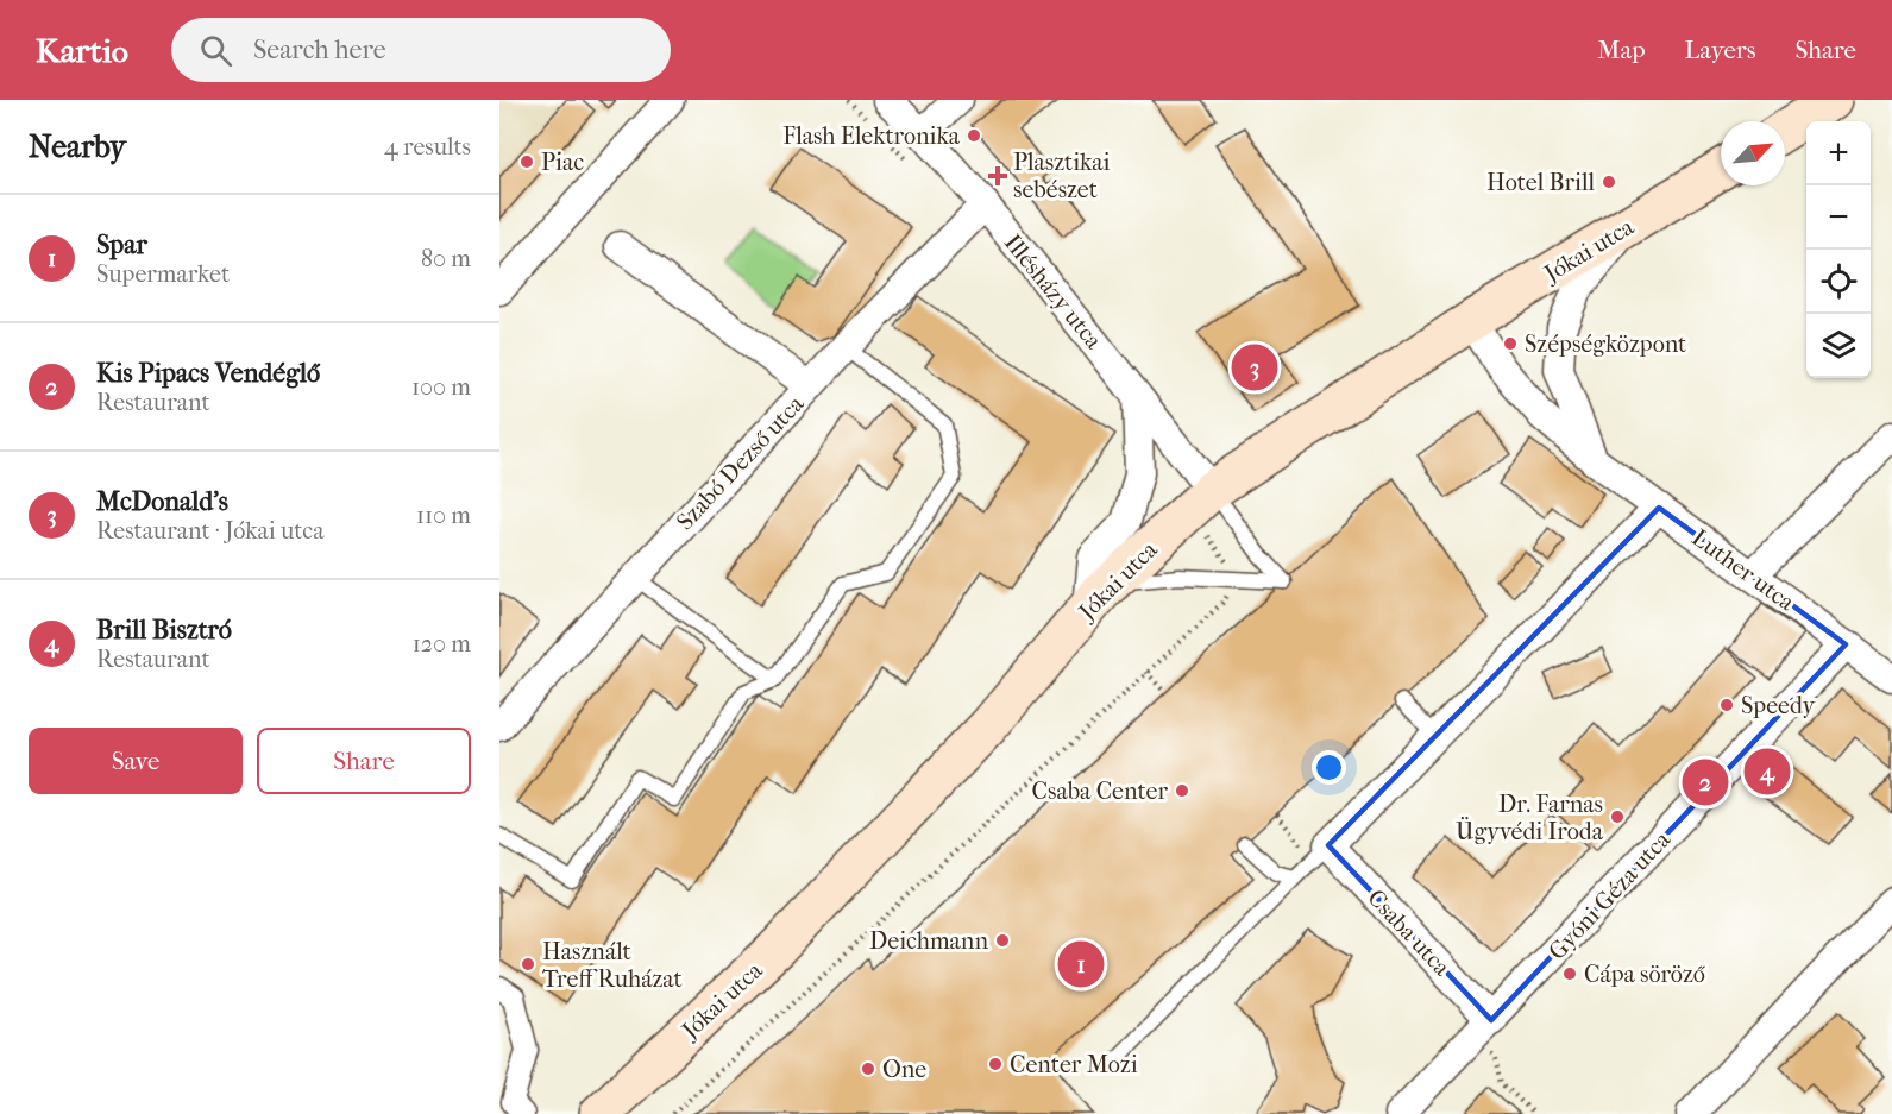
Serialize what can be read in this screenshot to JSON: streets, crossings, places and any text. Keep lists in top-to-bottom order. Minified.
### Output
{"streets":{"main road":["Jókai utca"],"street":["Illésházy utca","Szabó Dezső utca","Luther utca","Gyóni Géza utca","Csaba utca"]},"crossings":[["Jókai utca","Illésházy utca"],["Jókai utca","Luther utca"],["Illésházy utca","Szabó Dezső utca"],["Luther utca","Gyóni Géza utca"],["Gyóni Géza utca","Csaba utca"]],"places":{"other":["Flash Elektronika","Piac","Hotel Brill","Szépségközpont","Speedy","Csaba Center","Dr. Farnas Ügyvédi Iroda","Deichmann","Használt Treff Ruházat","Cápa söröző","Center Mozi","One"],"health":["Plasztikai sebészet"]},"north":"top right","page":{"header":"Kartio","search":"Search here","nav":["Map","Layers","Share"],"heading":["Nearby","4 results"],"map_buttons":["+","−"],"list":[{"mark":"1","name":"Spar","note":"Supermarket","value":"80 m"},{"mark":"2","name":"Kis Pipacs Vendéglő","note":"Restaurant","value":"100 m"},{"mark":"3","name":"McDonald's","note":"Restaurant · Jókai utca","value":"110 m"},{"mark":"4","name":"Brill Bisztró","note":"Restaurant","value":"120 m"}],"pins":["3","4","2","1"],"buttons":["Save","Share"]}}
